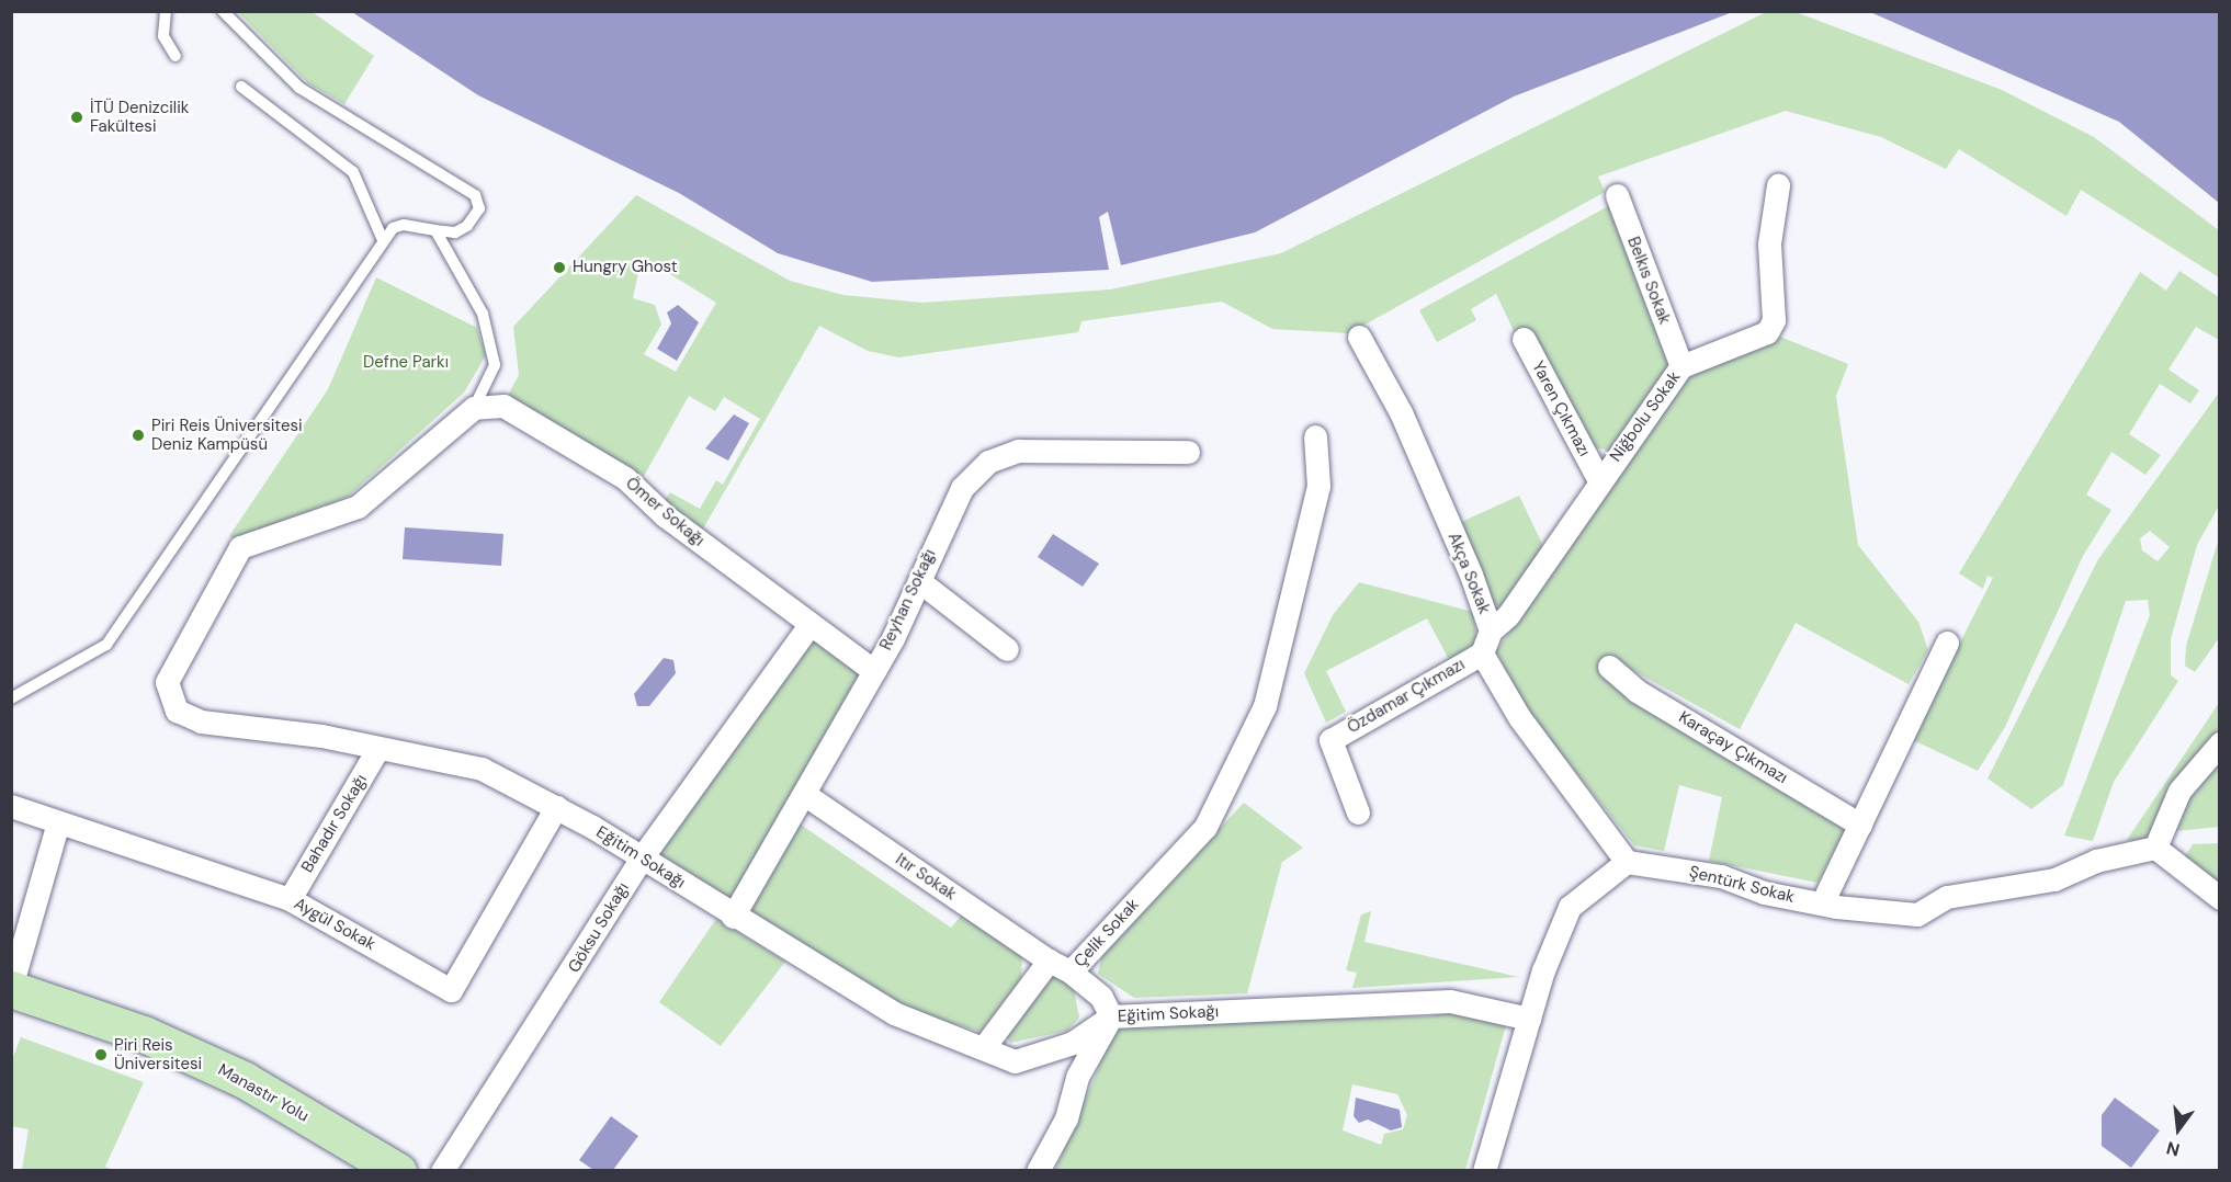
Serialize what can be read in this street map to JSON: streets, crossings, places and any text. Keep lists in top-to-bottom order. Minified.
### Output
{"streets":{"main road":["Manastır Yolu"],"street":["Belkıs Sokak","Yaren Çıkmazı","Niğbolu Sokak","Ömer Sokağı","Akça Sokak","Reyhan Sokağı","Özdamar Çıkmazı","Karaçay Çıkmazı","Bahadır Sokağı","Eğitim Sokağı","Itır Sokak","Şentürk Sokak","Aygül Sokak","Göksu Sokağı","Çelik Sokak"]},"crossings":[["Belkıs Sokak","Niğbolu Sokak"],["Yaren Çıkmazı","Niğbolu Sokak"],["Niğbolu Sokak","Akça Sokak"],["Ömer Sokağı","Reyhan Sokağı"],["Ömer Sokağı","Eğitim Sokağı"],["Ömer Sokağı","Göksu Sokağı"],["Akça Sokak","Özdamar Çıkmazı"],["Reyhan Sokağı","Eğitim Sokağı"],["Reyhan Sokağı","Itır Sokak"],["Bahadır Sokağı","Eğitim Sokağı"],["Bahadır Sokağı","Aygül Sokak"],["Eğitim Sokağı","Aygül Sokak"],["Eğitim Sokağı","Göksu Sokağı"],["Eğitim Sokağı","Çelik Sokak"],["Itır Sokak","Çelik Sokak"]],"parks":["Defne Parkı"],"places":["İTÜ Denizcilik Fakültesi","Hungry Ghost","Piri Reis Üniversitesi Deniz Kampüsü","Piri Reis Üniversitesi"],"north":"bottom"}
